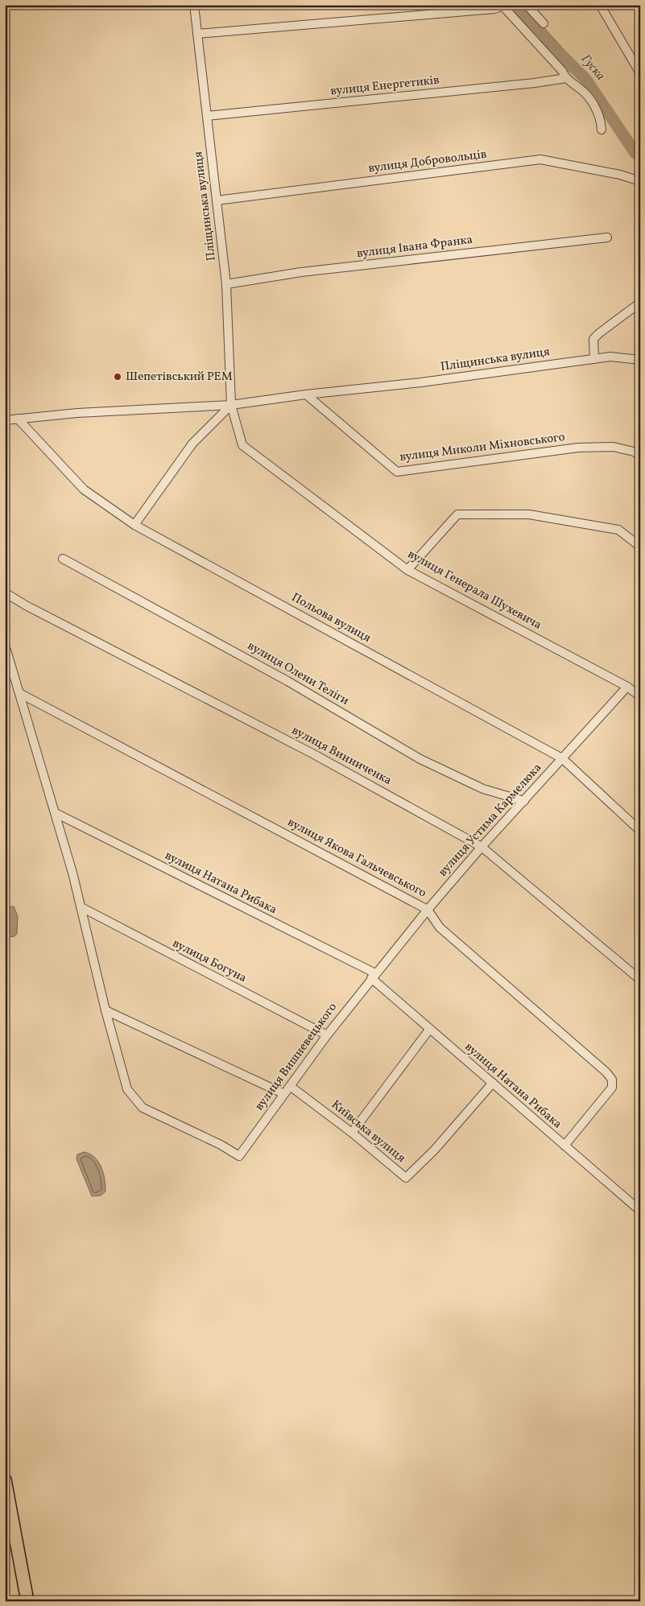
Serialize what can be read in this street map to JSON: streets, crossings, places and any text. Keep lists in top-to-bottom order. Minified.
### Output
{"streets":{"street":["вулиця Енергетиків","вулиця Добровольців","Пліщинська вулиця","вулиця Івана Франка","вулиця Миколи Міхновського","вулиця Генерала Шухевича","Польова вулиця","вулиця Олени Теліги","вулиця Винниченка","вулиця Устима Кармелюка","вулиця Якова Гальчевського","вулиця Натана Рибака","вулиця Богуна","вулиця Вишневецького","Київська вулиця"]},"crossings":[["вулиця Енергетиків","Пліщинська вулиця"],["вулиця Добровольців","Пліщинська вулиця"],["Пліщинська вулиця","вулиця Івана Франка"],["Пліщинська вулиця","вулиця Миколи Міхновського"],["Пліщинська вулиця","вулиця Генерала Шухевича"],["Пліщинська вулиця","Польова вулиця"],["вулиця Генерала Шухевича","вулиця Устима Кармелюка"],["Польова вулиця","вулиця Устима Кармелюка"],["вулиця Олени Теліги","вулиця Устима Кармелюка"],["вулиця Винниченка","вулиця Устима Кармелюка"],["вулиця Устима Кармелюка","вулиця Якова Гальчевського"],["вулиця Устима Кармелюка","вулиця Натана Рибака"],["вулиця Устима Кармелюка","вулиця Вишневецького"],["вулиця Якова Гальчевського","вулиця Натана Рибака"],["вулиця Натана Рибака","вулиця Вишневецького"],["вулиця Натана Рибака","Київська вулиця"],["вулиця Богуна","вулиця Вишневецького"],["вулиця Вишневецького","Київська вулиця"]],"water":["Гуска"],"places":["Шепетівський РЕМ"]}
